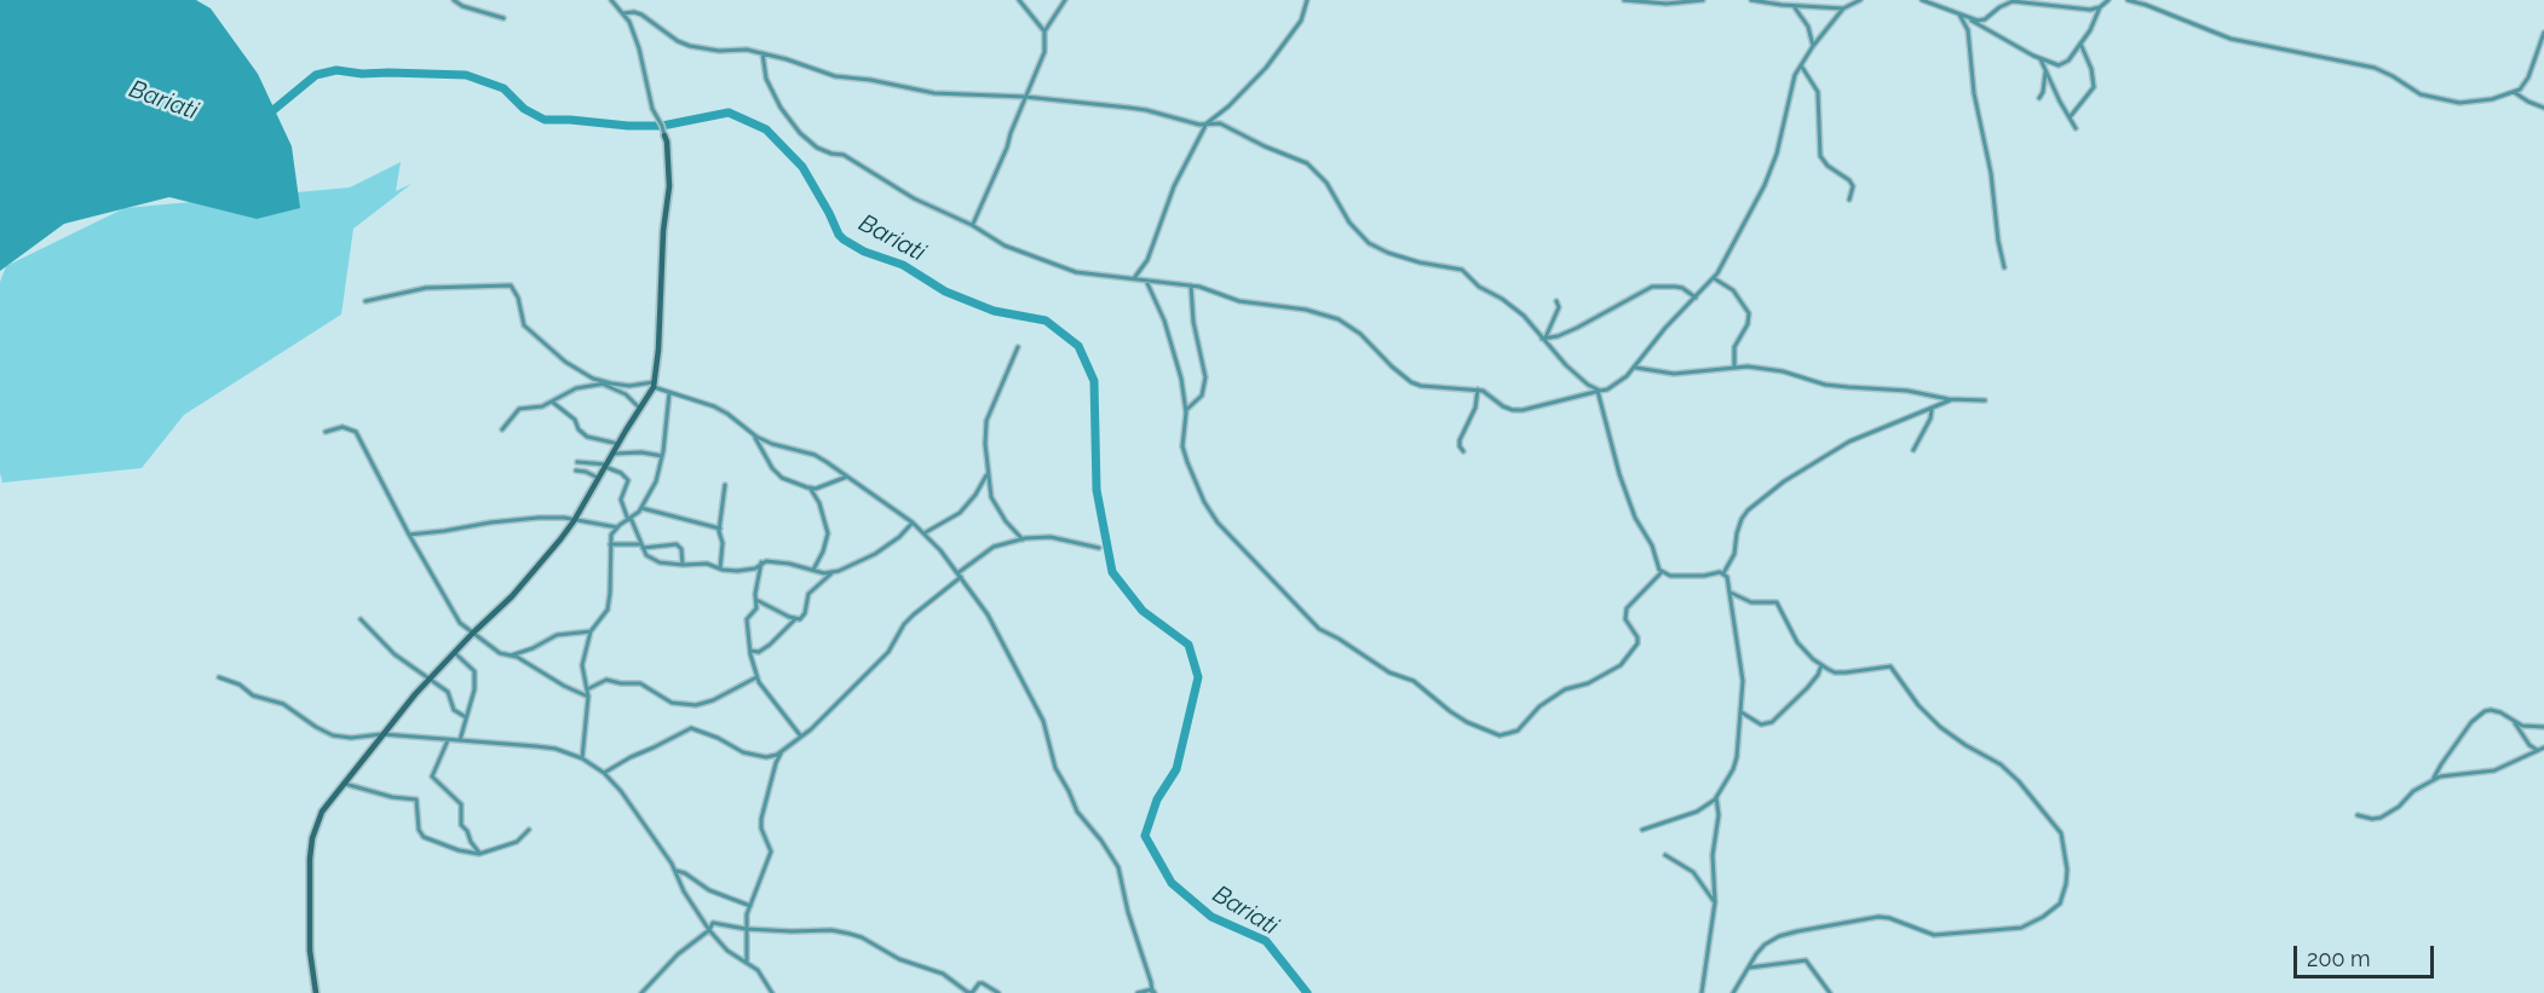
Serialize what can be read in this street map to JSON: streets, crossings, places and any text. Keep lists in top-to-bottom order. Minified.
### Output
{"water":["Bariati"],"scale_bar":"200 m"}
